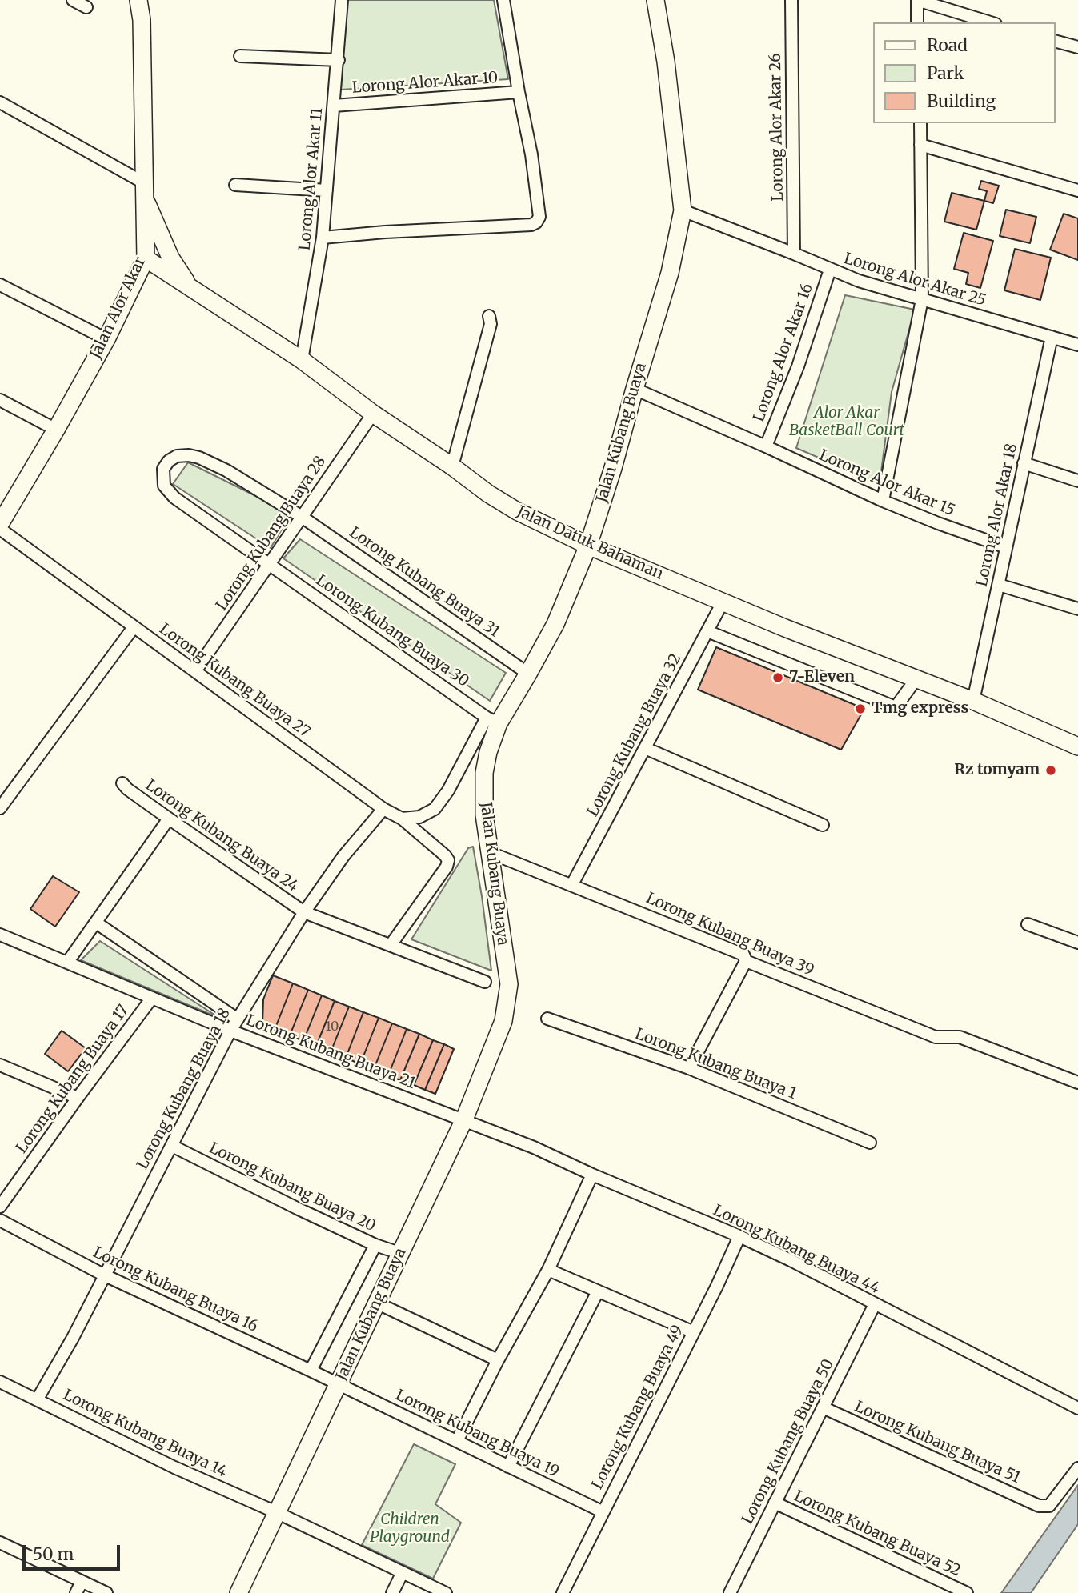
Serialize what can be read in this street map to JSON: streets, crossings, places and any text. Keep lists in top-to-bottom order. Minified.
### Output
{"streets":{"street":["Lorong Alor Akar 10","Lorong Alor Akar 26","Lorong Alor Akar 11","Lorong Alor Akar 25","Jalan Alor Akar","Lorong Alor Akar 16","Jalan Kubang Buaya","Lorong Alor Akar 15","Lorong Alor Akar 18","Lorong Kubang Buaya 28","Jalan Datuk Bahaman","Lorong Kubang Buaya 31","Lorong Kubang Buaya 30","Lorong Kubang Buaya 27","Lorong Kubang Buaya 32","Lorong Kubang Buaya 24","Lorong Kubang Buaya 39","Lorong Kubang Buaya 21","Lorong Kubang Buaya 1","Lorong Kubang Buaya 17","Lorong Kubang Buaya 18","Lorong Kubang Buaya 20","Lorong Kubang Buaya 44","Lorong Kubang Buaya 16","Lorong Kubang Buaya 49","Lorong Kubang Buaya 14","Lorong Kubang Buaya 19","Lorong Kubang Buaya 50","Lorong Kubang Buaya 51","Lorong Kubang Buaya 52"]},"crossings":[["Lorong Alor Akar 10","Lorong Alor Akar 11"],["Lorong Alor Akar 26","Lorong Alor Akar 25"],["Lorong Alor Akar 11","Jalan Datuk Bahaman"],["Lorong Alor Akar 25","Lorong Alor Akar 16"],["Lorong Alor Akar 25","Jalan Kubang Buaya"],["Lorong Alor Akar 25","Lorong Alor Akar 18"],["Jalan Alor Akar","Jalan Datuk Bahaman"],["Lorong Alor Akar 16","Lorong Alor Akar 15"],["Jalan Kubang Buaya","Lorong Alor Akar 15"],["Jalan Kubang Buaya","Jalan Datuk Bahaman"],["Jalan Kubang Buaya","Lorong Kubang Buaya 31"],["Jalan Kubang Buaya","Lorong Kubang Buaya 30"],["Jalan Kubang Buaya","Lorong Kubang Buaya 39"],["Jalan Kubang Buaya","Lorong Kubang Buaya 21"],["Jalan Kubang Buaya","Lorong Kubang Buaya 20"],["Jalan Kubang Buaya","Lorong Kubang Buaya 44"],["Jalan Kubang Buaya","Lorong Kubang Buaya 16"],["Jalan Kubang Buaya","Lorong Kubang Buaya 14"],["Jalan Kubang Buaya","Lorong Kubang Buaya 19"],["Lorong Alor Akar 15","Lorong Alor Akar 18"],["Lorong Alor Akar 18","Jalan Datuk Bahaman"],["Lorong Kubang Buaya 28","Jalan Datuk Bahaman"],["Lorong Kubang Buaya 28","Lorong Kubang Buaya 31"],["Lorong Kubang Buaya 28","Lorong Kubang Buaya 30"],["Lorong Kubang Buaya 28","Lorong Kubang Buaya 27"],["Jalan Datuk Bahaman","Lorong Kubang Buaya 32"],["Lorong Kubang Buaya 31","Lorong Kubang Buaya 30"],["Lorong Kubang Buaya 27","Lorong Kubang Buaya 24"],["Lorong Kubang Buaya 27","Lorong Kubang Buaya 18"],["Lorong Kubang Buaya 32","Lorong Kubang Buaya 39"],["Lorong Kubang Buaya 24","Lorong Kubang Buaya 18"],["Lorong Kubang Buaya 21","Lorong Kubang Buaya 17"],["Lorong Kubang Buaya 21","Lorong Kubang Buaya 18"],["Lorong Kubang Buaya 21","Lorong Kubang Buaya 44"],["Lorong Kubang Buaya 18","Lorong Kubang Buaya 20"],["Lorong Kubang Buaya 18","Lorong Kubang Buaya 16"],["Lorong Kubang Buaya 18","Lorong Kubang Buaya 14"],["Lorong Kubang Buaya 44","Lorong Kubang Buaya 49"],["Lorong Kubang Buaya 44","Lorong Kubang Buaya 50"],["Lorong Kubang Buaya 16","Lorong Kubang Buaya 19"],["Lorong Kubang Buaya 49","Lorong Kubang Buaya 19"],["Lorong Kubang Buaya 50","Lorong Kubang Buaya 51"],["Lorong Kubang Buaya 50","Lorong Kubang Buaya 52"]],"parks":["Alor Akar BasketBall Court","Children Playground"],"places":["7-Eleven","Tmg express","Rz tomyam"],"house_numbers":["10"],"legend":["Road","Park","Building"],"scale_bar":"50 m"}
